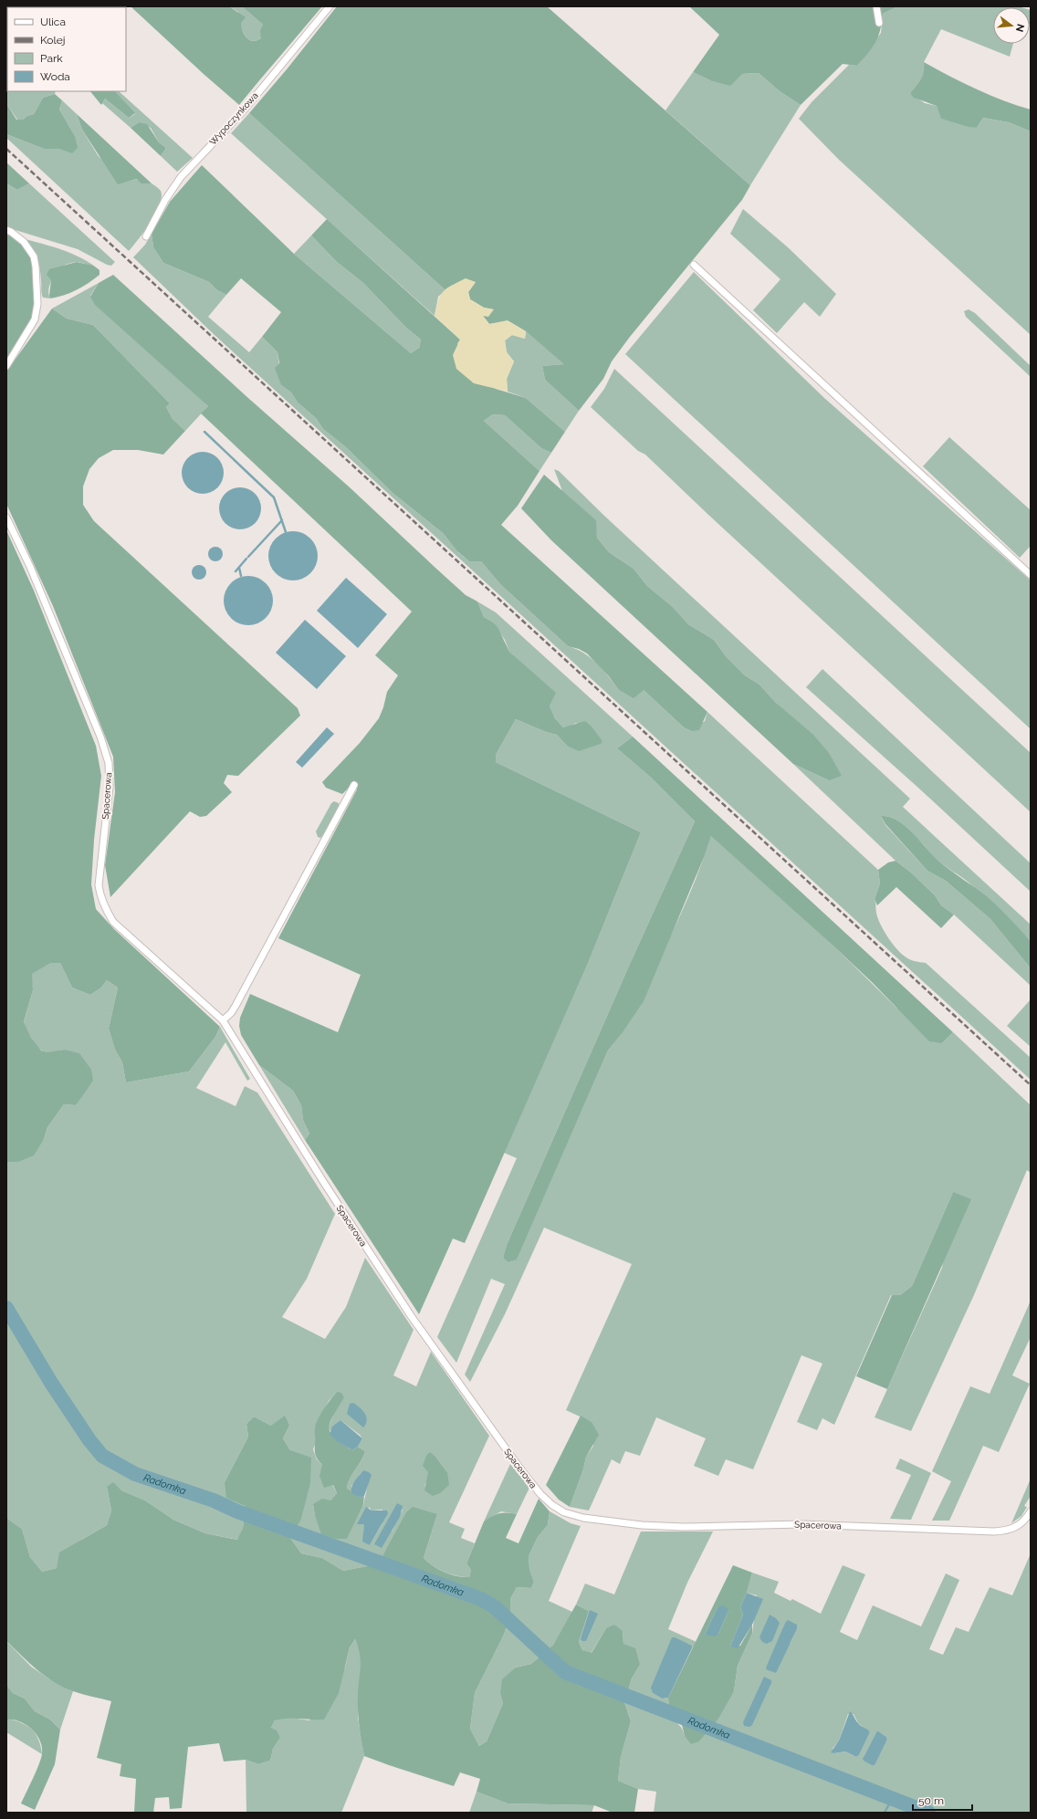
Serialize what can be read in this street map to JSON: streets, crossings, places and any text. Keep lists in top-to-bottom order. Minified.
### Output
{"streets":{"street":["Wypoczynkowa","Spacerowa"]},"water":["Radomka"],"legend":["Ulica","Kolej","Park","Woda"],"scale_bar":"50 m","north":"right"}
